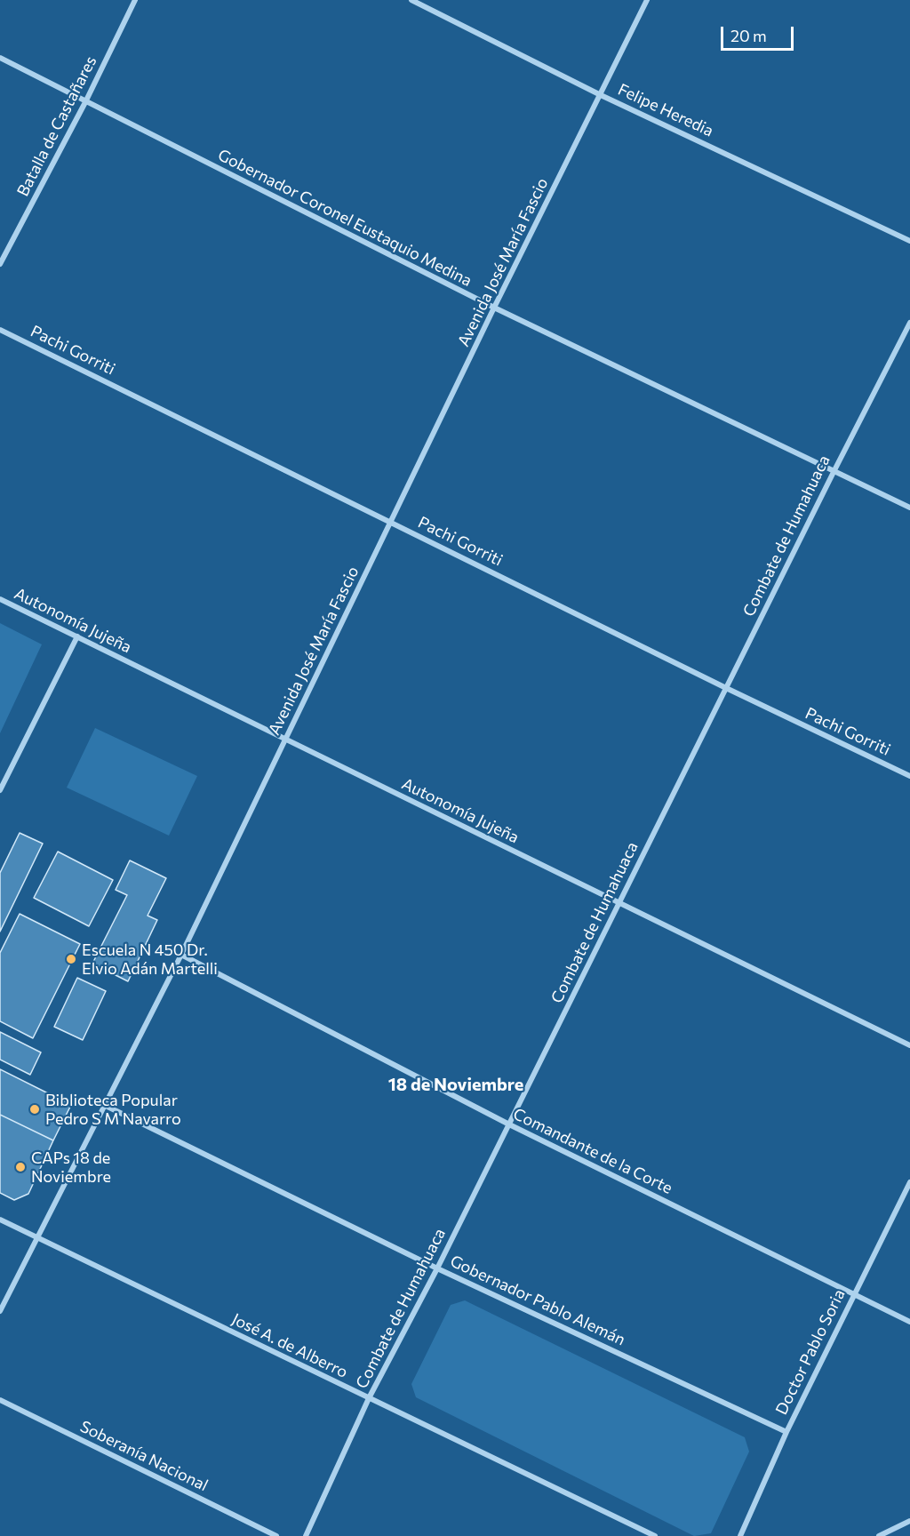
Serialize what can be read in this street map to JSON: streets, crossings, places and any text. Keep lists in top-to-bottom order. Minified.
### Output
{"streets":{"street":["Felipe Heredia","Batalla de Castañares","Gobernador Coronel Eustaquio Medina","Avenida José María Fascio","Pachi Gorriti","Combate de Humahuaca","Autonomía Jujeña","Comandante de la Corte","Gobernador Pablo Alemán","José A. de Alberro","Doctor Pablo Soria","Soberanía Nacional"]},"crossings":[["Felipe Heredia","Avenida José María Fascio"],["Batalla de Castañares","Gobernador Coronel Eustaquio Medina"],["Gobernador Coronel Eustaquio Medina","Avenida José María Fascio"],["Gobernador Coronel Eustaquio Medina","Combate de Humahuaca"],["Avenida José María Fascio","Pachi Gorriti"],["Avenida José María Fascio","Autonomía Jujeña"],["Avenida José María Fascio","Comandante de la Corte"],["Avenida José María Fascio","Gobernador Pablo Alemán"],["Avenida José María Fascio","José A. de Alberro"],["Pachi Gorriti","Combate de Humahuaca"],["Combate de Humahuaca","Autonomía Jujeña"],["Combate de Humahuaca","Comandante de la Corte"],["Combate de Humahuaca","Gobernador Pablo Alemán"],["Combate de Humahuaca","José A. de Alberro"],["Comandante de la Corte","Doctor Pablo Soria"],["Gobernador Pablo Alemán","Doctor Pablo Soria"]],"districts":["18 de Noviembre"],"places":["Escuela N 450 Dr. Elvio Adán Martelli","Biblioteca Popular Pedro S M Navarro","CAPs 18 de Noviembre"],"scale_bar":"20 m"}
